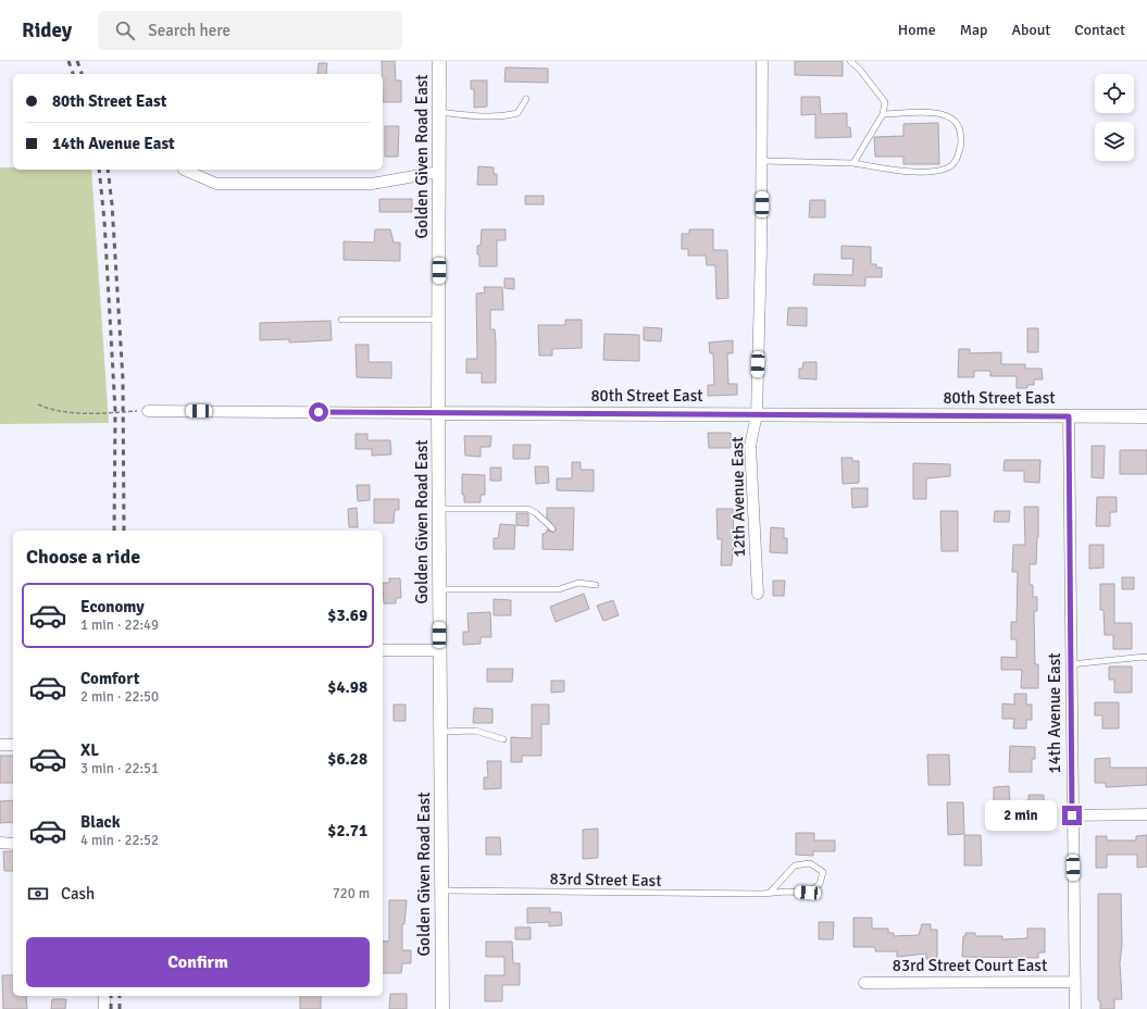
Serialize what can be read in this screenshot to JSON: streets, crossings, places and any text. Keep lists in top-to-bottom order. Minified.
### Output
{"streets":{"street":["Golden Given Road East","80th Street East","12th Avenue East","14th Avenue East","83rd Street Court East"],"lane":["83rd Street East"]},"crossings":[["Golden Given Road East","80th Street East"],["Golden Given Road East","83rd Street East"],["80th Street East","12th Avenue East"],["80th Street East","14th Avenue East"],["14th Avenue East","83rd Street Court East"]],"page":{"header":"Ridey","search":"Search here","nav":["Home","Map","About","Contact"],"banner":["80th Street East","14th Avenue East"],"heading":"Choose a ride","list":[{"name":"Economy","note":"1 min · 22:49","value":"$3.69"},{"name":"Comfort","note":"2 min · 22:50","value":"$4.98"},{"name":"XL","note":"3 min · 22:51","value":"$6.28"},{"name":"Black","note":"4 min · 22:52","value":"$2.71"}],"bubble":"2 min","pay":["Cash","720 m"],"buttons":"Confirm"}}
